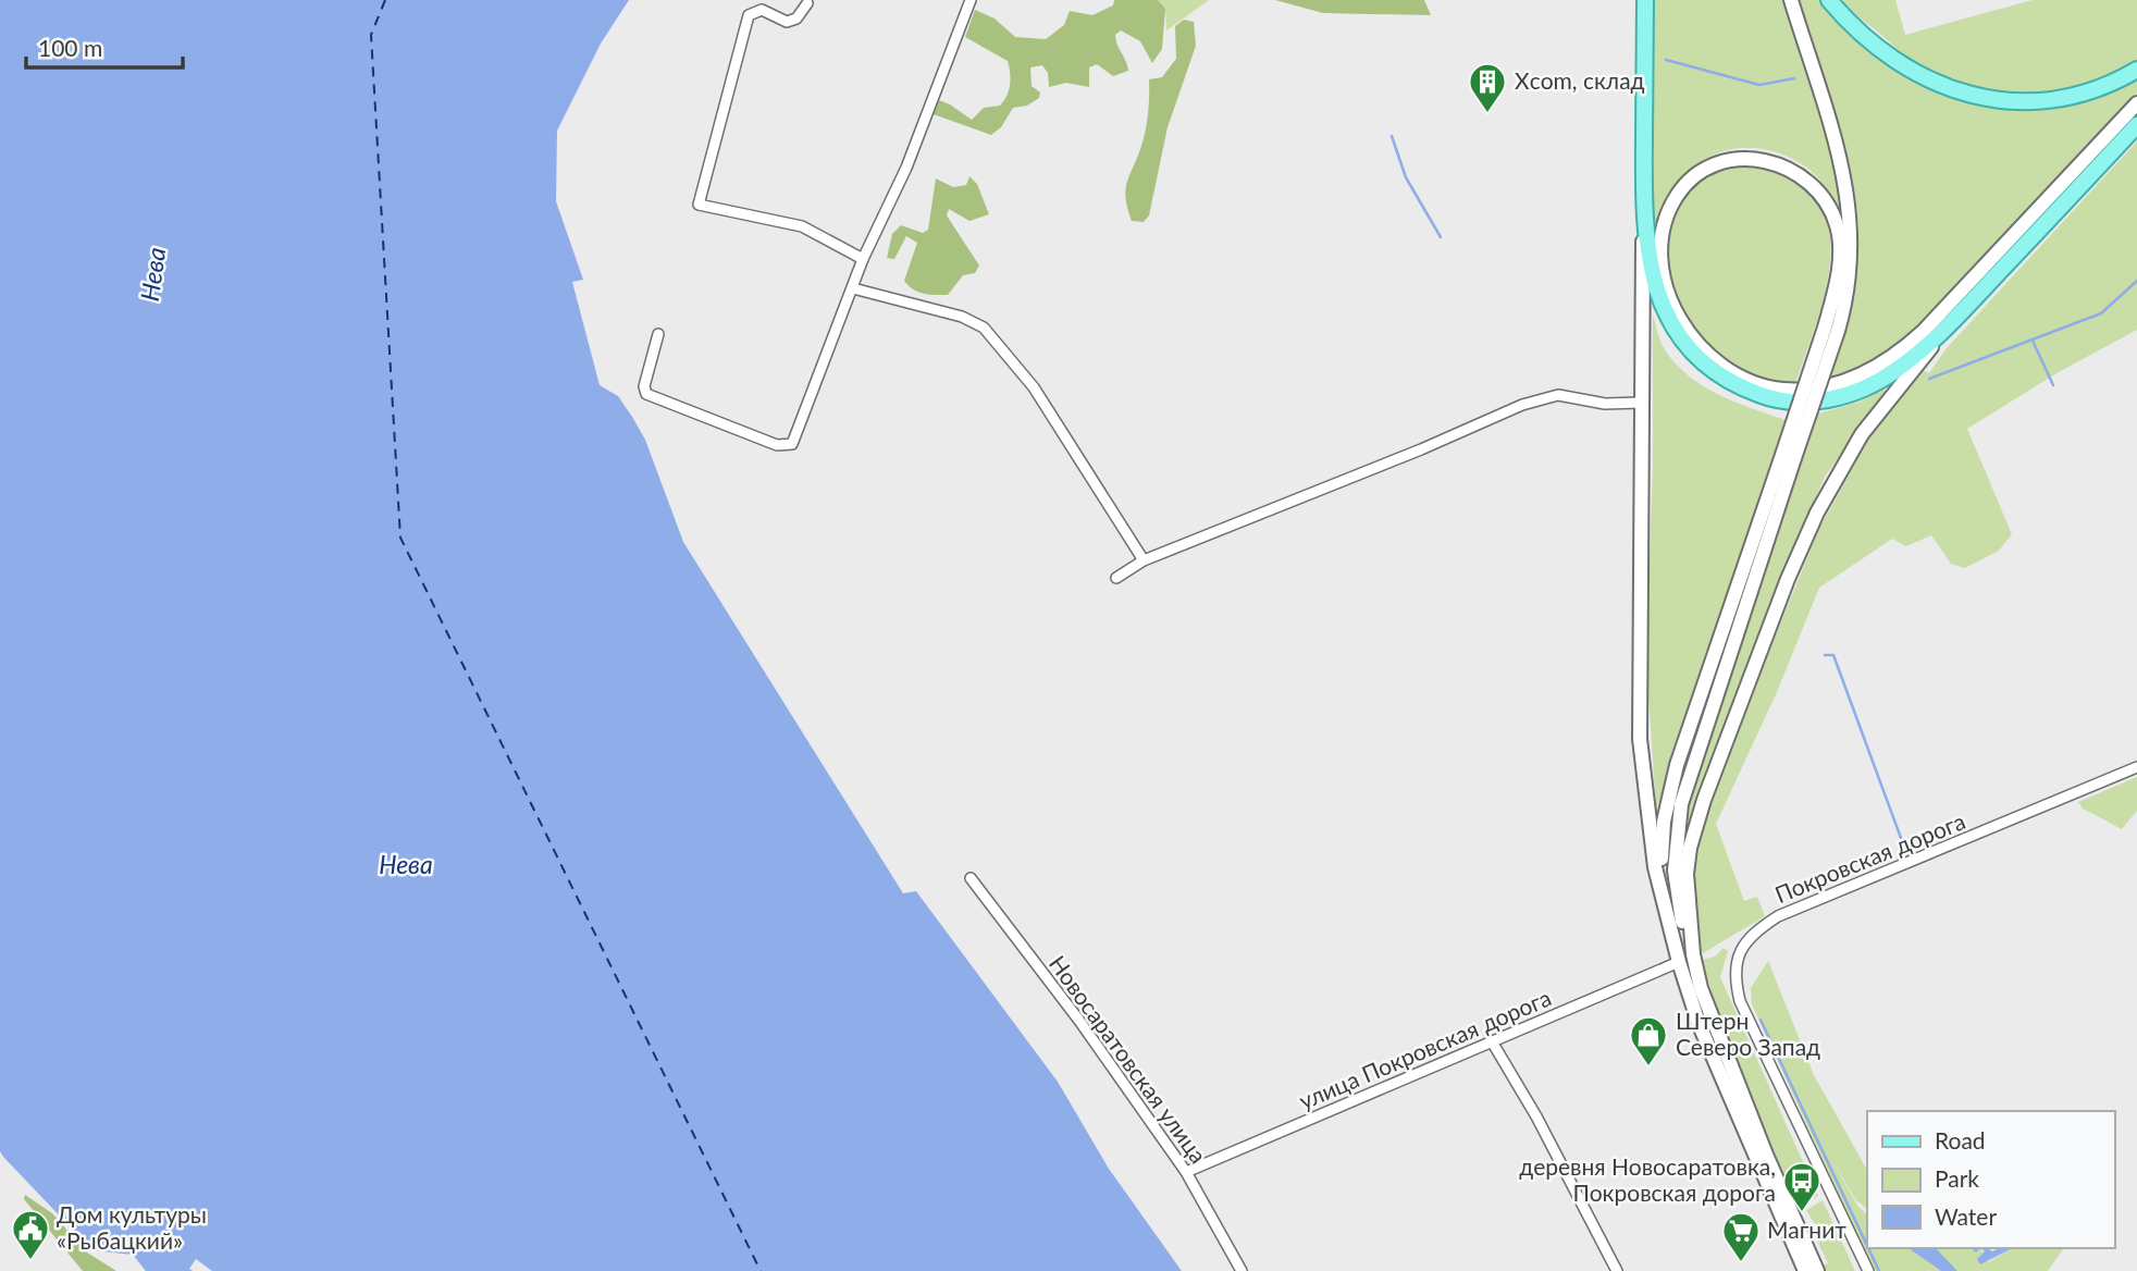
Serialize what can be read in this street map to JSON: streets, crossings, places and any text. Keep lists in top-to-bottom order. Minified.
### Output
{"streets":{"street":["Покровская дорога","улица Покровская дорога","Новосаратовская улица"]},"crossings":[["улица Покровская дорога","Новосаратовская улица"]],"water":["Нева"],"places":{"building":["Xсom, склад"],"shop":["Штерн Северо Запад"],"bus stop":["деревня Новосаратовка, Покровская дорога"],"public building":["Дом культуры «Рыбацкий»"],"supermarket":["Магнит"]},"legend":["Road","Park","Water"],"scale_bar":"100 m"}
